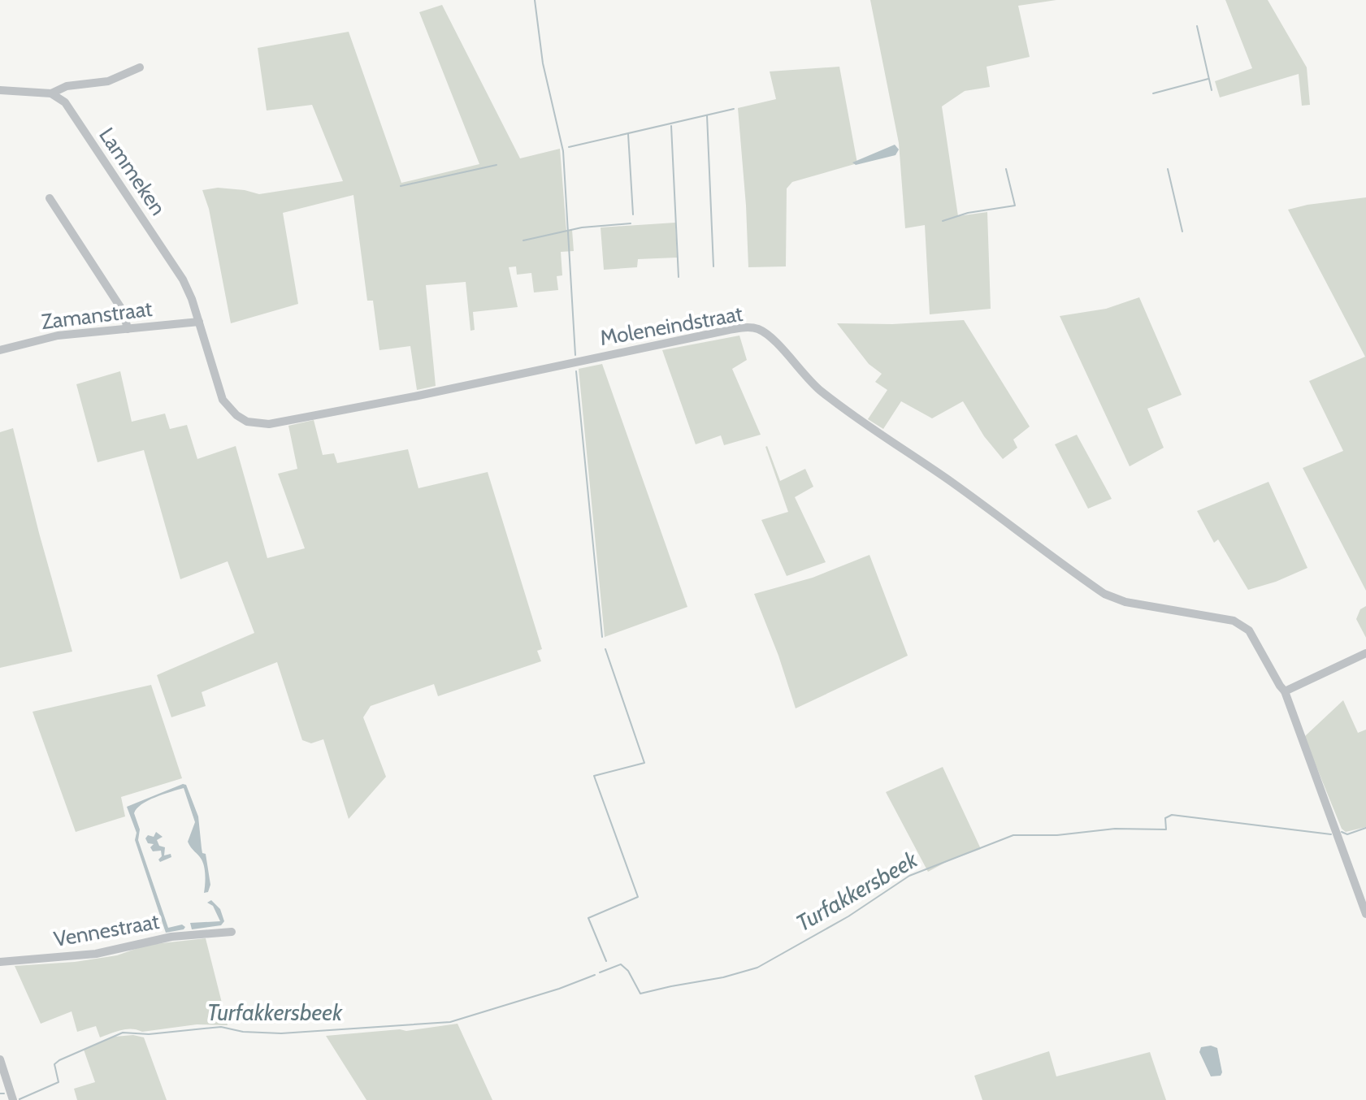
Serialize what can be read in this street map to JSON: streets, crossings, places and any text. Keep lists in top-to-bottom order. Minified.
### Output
{"streets":{"street":["Lammeken","Zamanstraat","Moleneindstraat","Vennestraat"]},"crossings":[["Lammeken","Zamanstraat"],["Lammeken","Moleneindstraat"],["Zamanstraat","Moleneindstraat"]],"water":["Turfakkersbeek"]}
